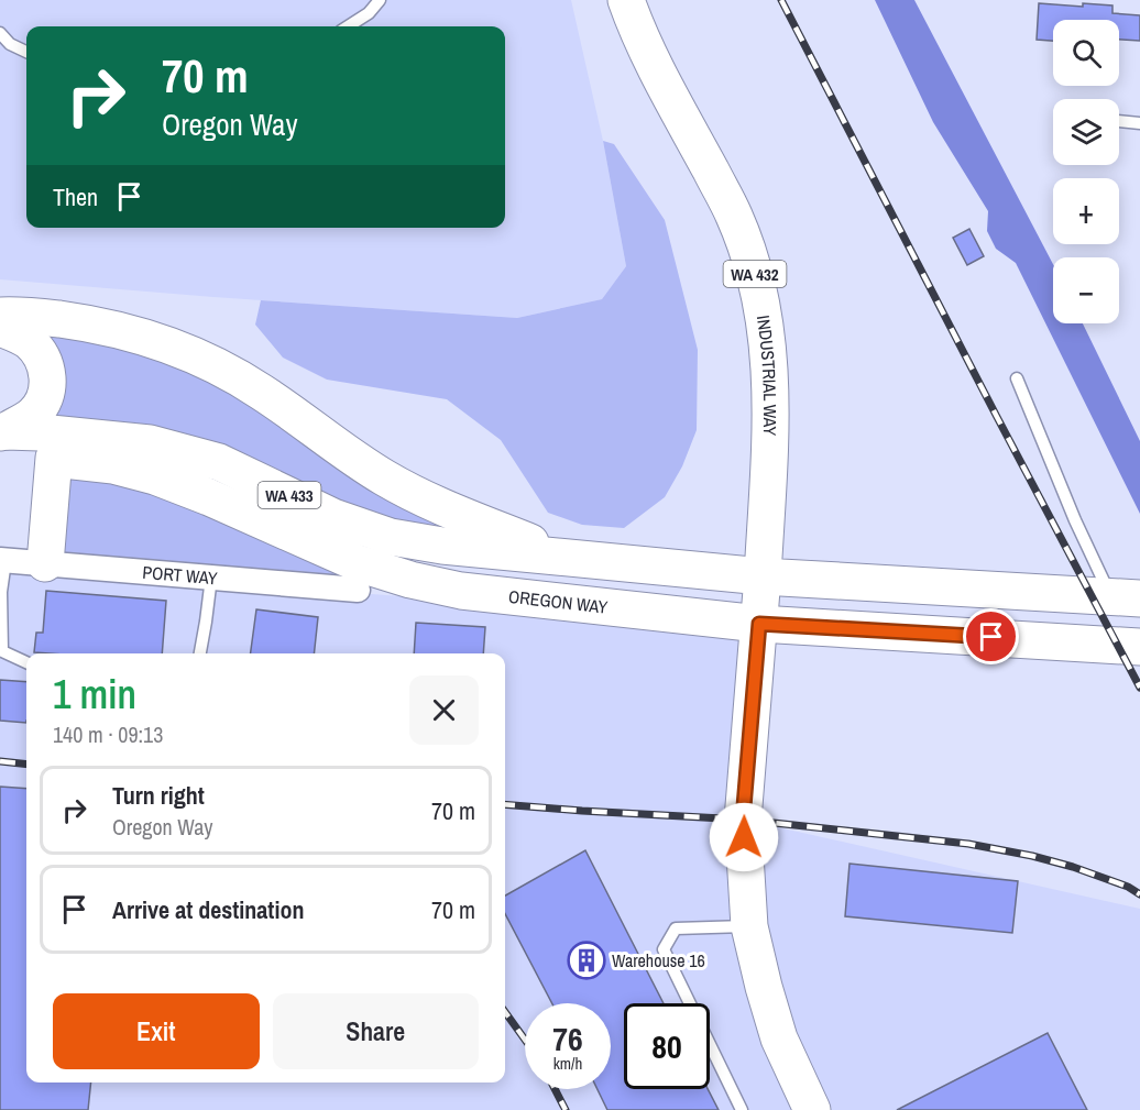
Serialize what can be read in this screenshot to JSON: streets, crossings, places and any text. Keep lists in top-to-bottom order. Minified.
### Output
{"streets":{"main road":["WA 432","INDUSTRIAL WAY","WA 433","OREGON WAY"],"street":["PORT WAY"]},"crossings":[["WA 432","INDUSTRIAL WAY"],["WA 432","OREGON WAY"],["INDUSTRIAL WAY","WA 433"],["INDUSTRIAL WAY","OREGON WAY"],["WA 433","OREGON WAY"]],"places":{"building":["Warehouse 16"]},"page":{"map_buttons":["+","−"],"turn":["70 m","Oregon Way"],"then":"Then","heading":["1 min","140 m · 09:13"],"list":[{"name":"Turn right","note":"Oregon Way","value":"70 m"},{"name":"Arrive at destination","value":"70 m"}],"buttons":["Exit","Share"],"speed":"76 km/h","limit":"80"}}
